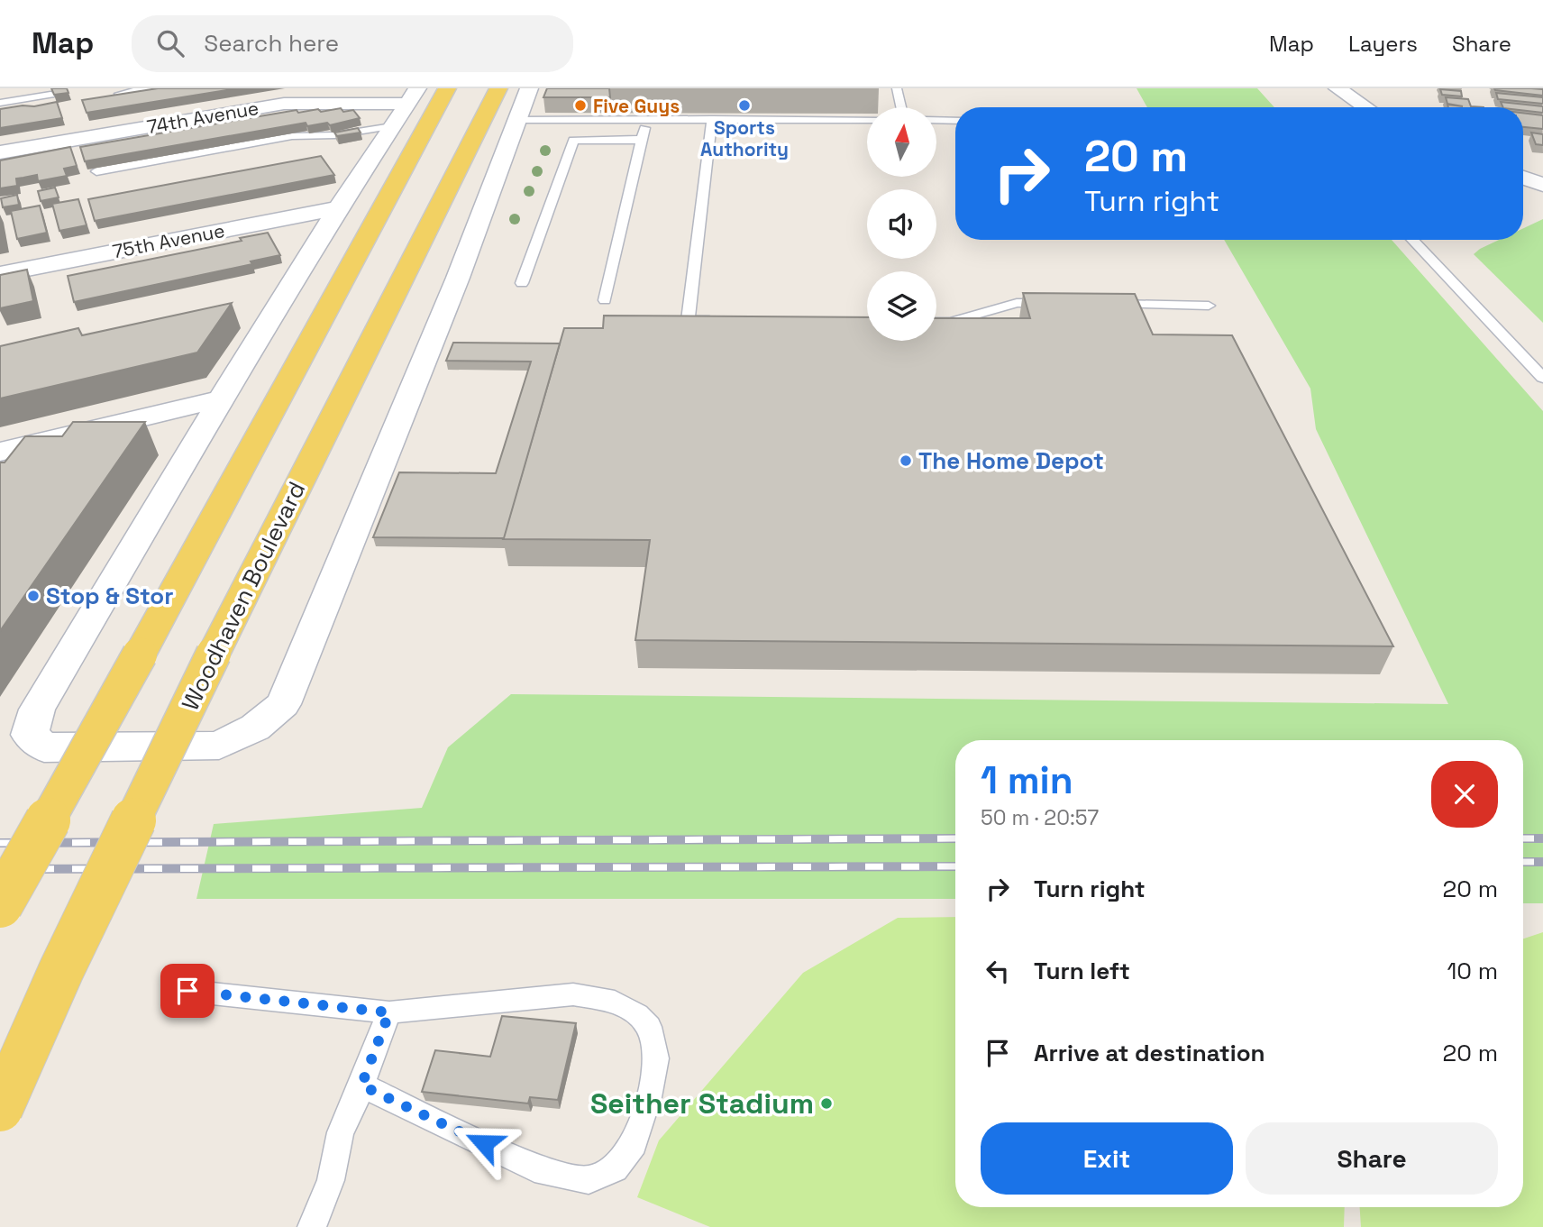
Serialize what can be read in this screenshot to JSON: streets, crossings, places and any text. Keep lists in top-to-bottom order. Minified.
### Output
{"streets":{"main road":["Woodhaven Boulevard"],"street":["74th Avenue","75th Avenue"]},"places":["Five Guys","Sports Authority","The Home Depot","Stop & Stor","Seither Stadium"],"north":"top","page":{"header":"Map","search":"Search here","nav":["Map","Layers","Share"],"turn":["20 m","Turn right"],"heading":["1 min","50 m · 20:57"],"list":[{"name":"Turn right","value":"20 m"},{"name":"Turn left","value":"10 m"},{"name":"Arrive at destination","value":"20 m"}],"buttons":["Exit","Share"]}}
